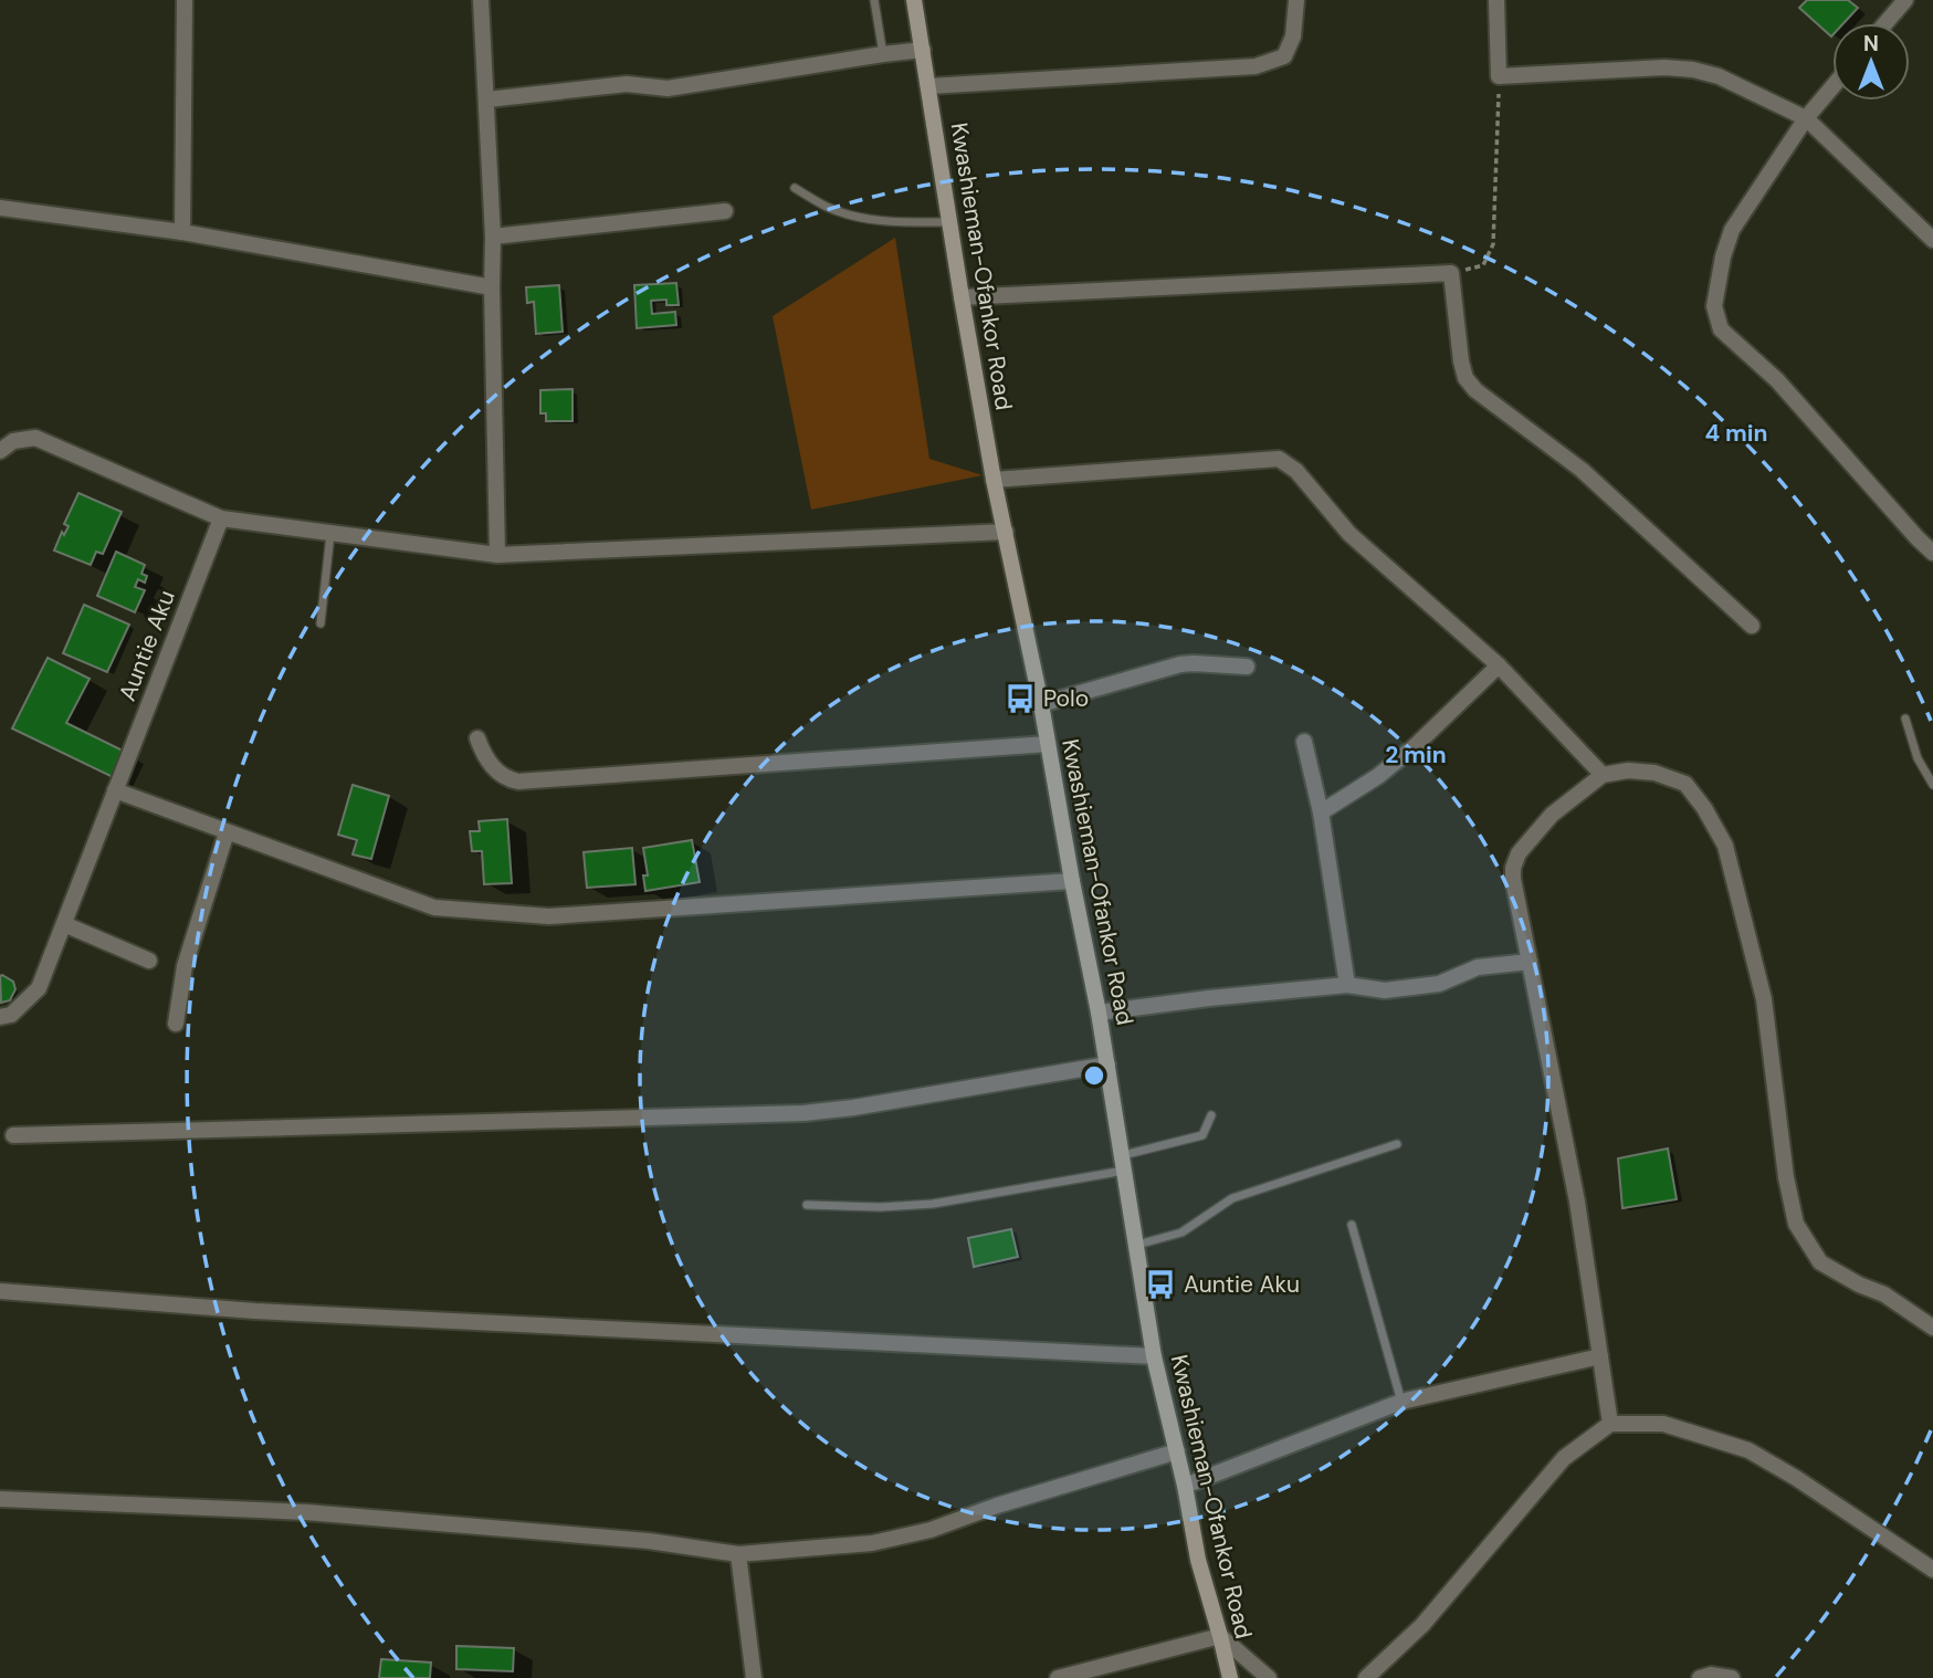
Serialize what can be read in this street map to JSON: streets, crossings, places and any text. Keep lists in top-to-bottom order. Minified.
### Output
{"streets":{"main road":["Kwashieman-Ofankor Road"],"street":["Auntie Aku"]},"places":{"bus stop":["Polo","Auntie Aku"]},"north":"top","rings":["4 min","2 min"]}
